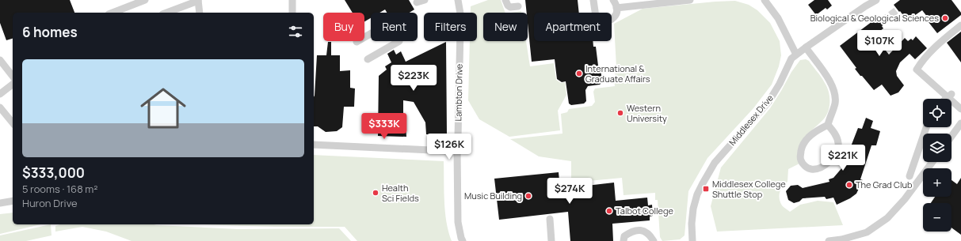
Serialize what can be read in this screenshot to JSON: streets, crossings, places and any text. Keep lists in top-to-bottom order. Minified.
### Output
{"streets":{"street":["Lambton Drive","Middlesex Drive"]},"places":{"other":["Biological & Geological Sciences","International & Graduate Affairs","Western University","The Grad Club","Health Sci Fields","Music Building","Talbot College"],"transit":["Middlesex College Shuttle Stop"]},"page":{"chip":["Buy","Rent","Filters","New","Apartment"],"heading":"6 homes","price":["$107K","$223K","$333K","$126K","$221K","$274K"],"list":[{"name":"$333,000","note":"5 rooms · 168 m² · Huron Drive"}],"map_buttons":["+","−"]}}
